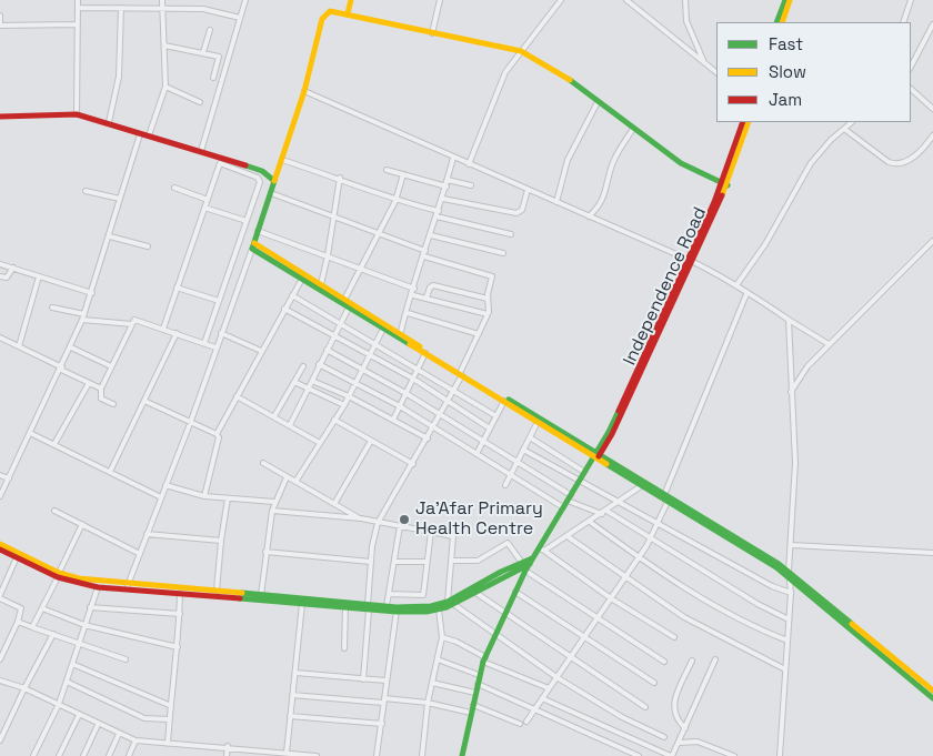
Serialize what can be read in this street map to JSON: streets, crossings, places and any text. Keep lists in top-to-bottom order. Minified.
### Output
{"streets":{"main road":["Independence Road"]},"places":["Ja'Afar Primary Health Centre"],"legend":["Fast","Slow","Jam"]}
